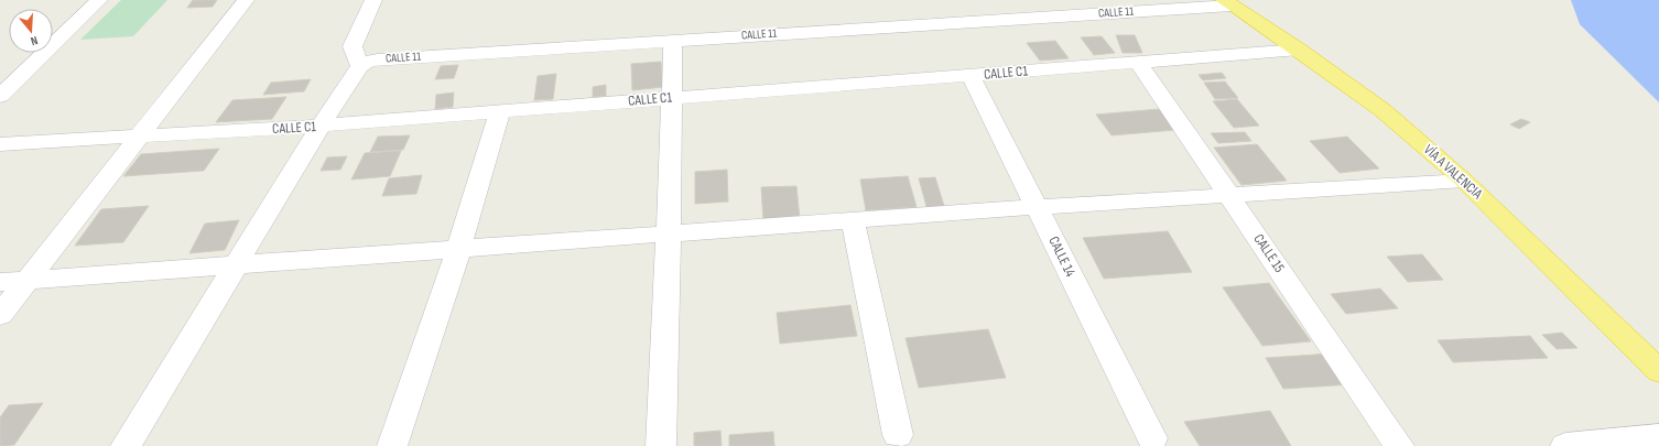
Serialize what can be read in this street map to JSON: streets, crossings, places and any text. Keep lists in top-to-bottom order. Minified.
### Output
{"streets":{"highway":["VÍA A VALENCIA"],"street":["CALLE 11","CALLE C1","CALLE 15","CALLE 14"]},"crossings":[["CALLE 11","VÍA A VALENCIA"],["CALLE C1","VÍA A VALENCIA"],["CALLE C1","CALLE 15"],["CALLE C1","CALLE 14"]],"north":"bottom"}
